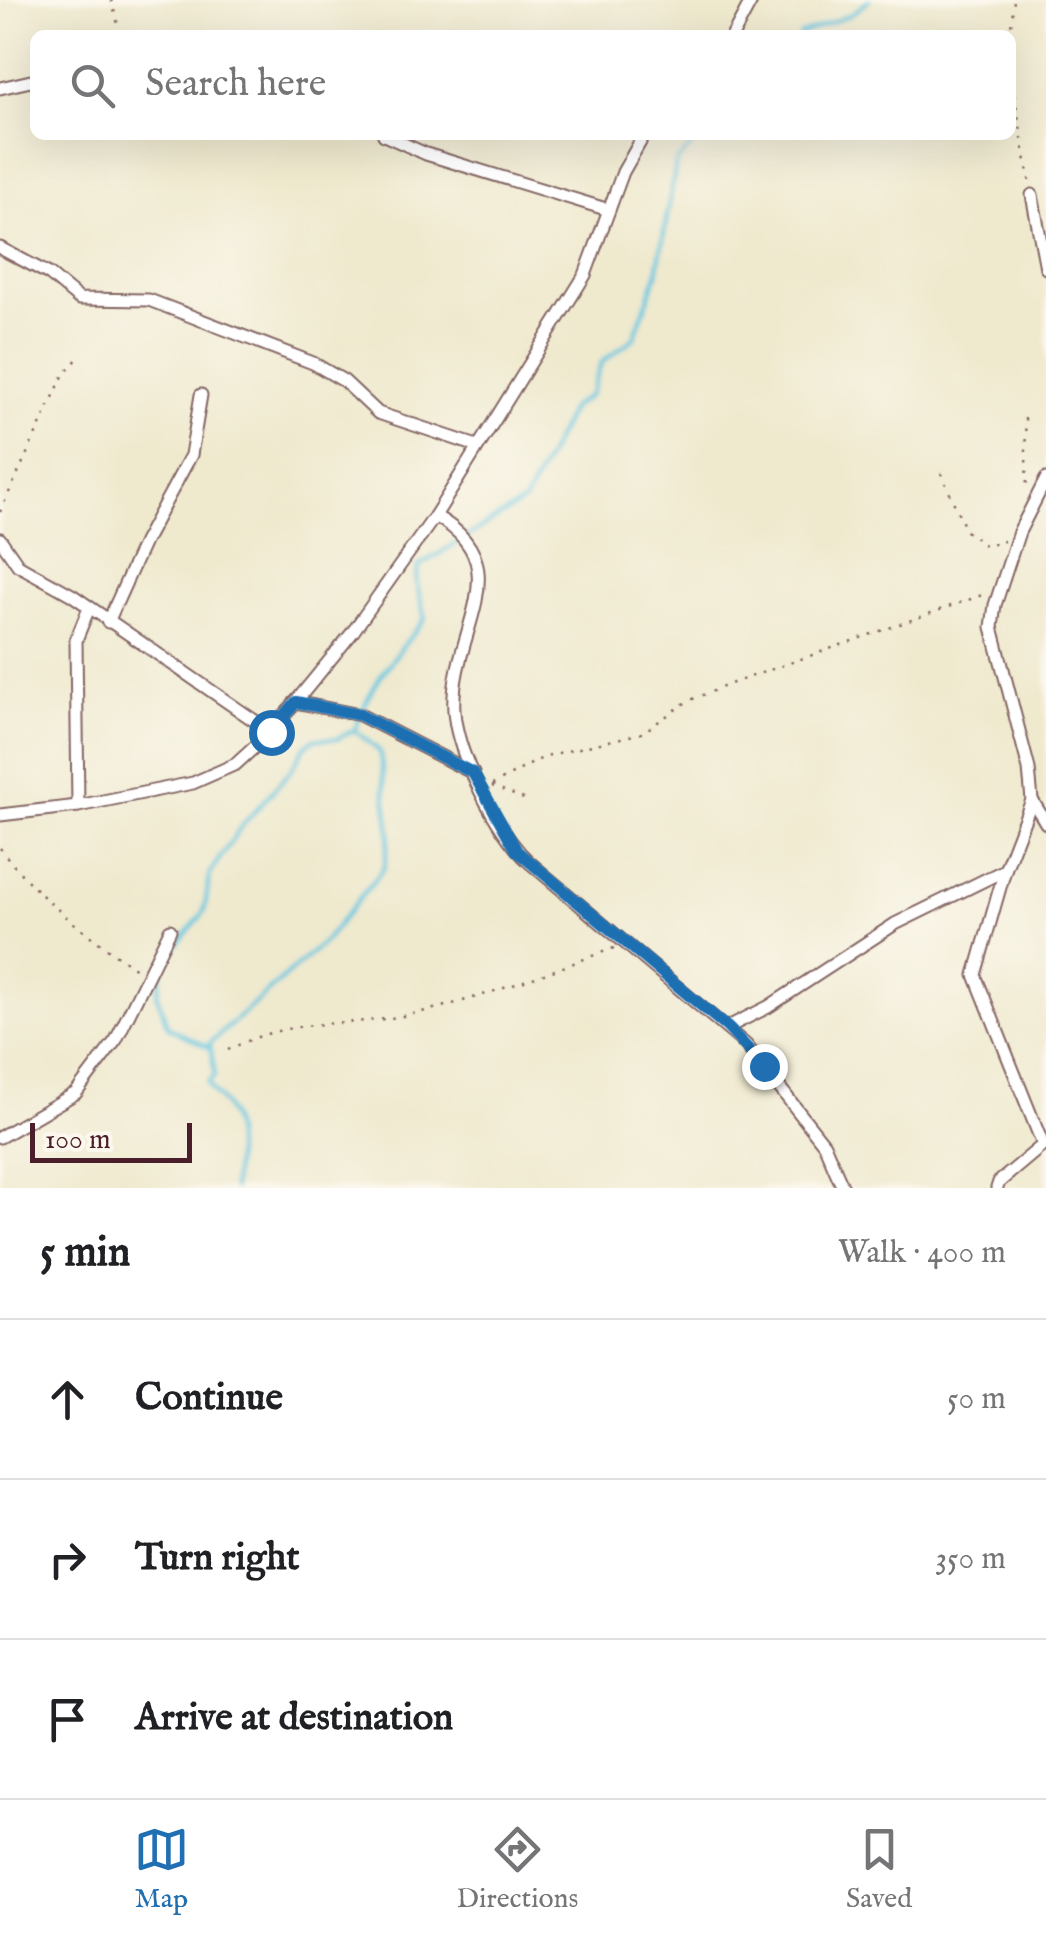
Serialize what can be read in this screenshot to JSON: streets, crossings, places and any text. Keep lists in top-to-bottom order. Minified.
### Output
{"scale_bar":"100 m","page":{"search":"Search here","scale":"100 m","heading":["5 min","Walk · 400 m"],"list":[["Continue","50 m"],["Turn right","350 m"],"Arrive at destination"],"nav":["Map","Directions","Saved"]}}
